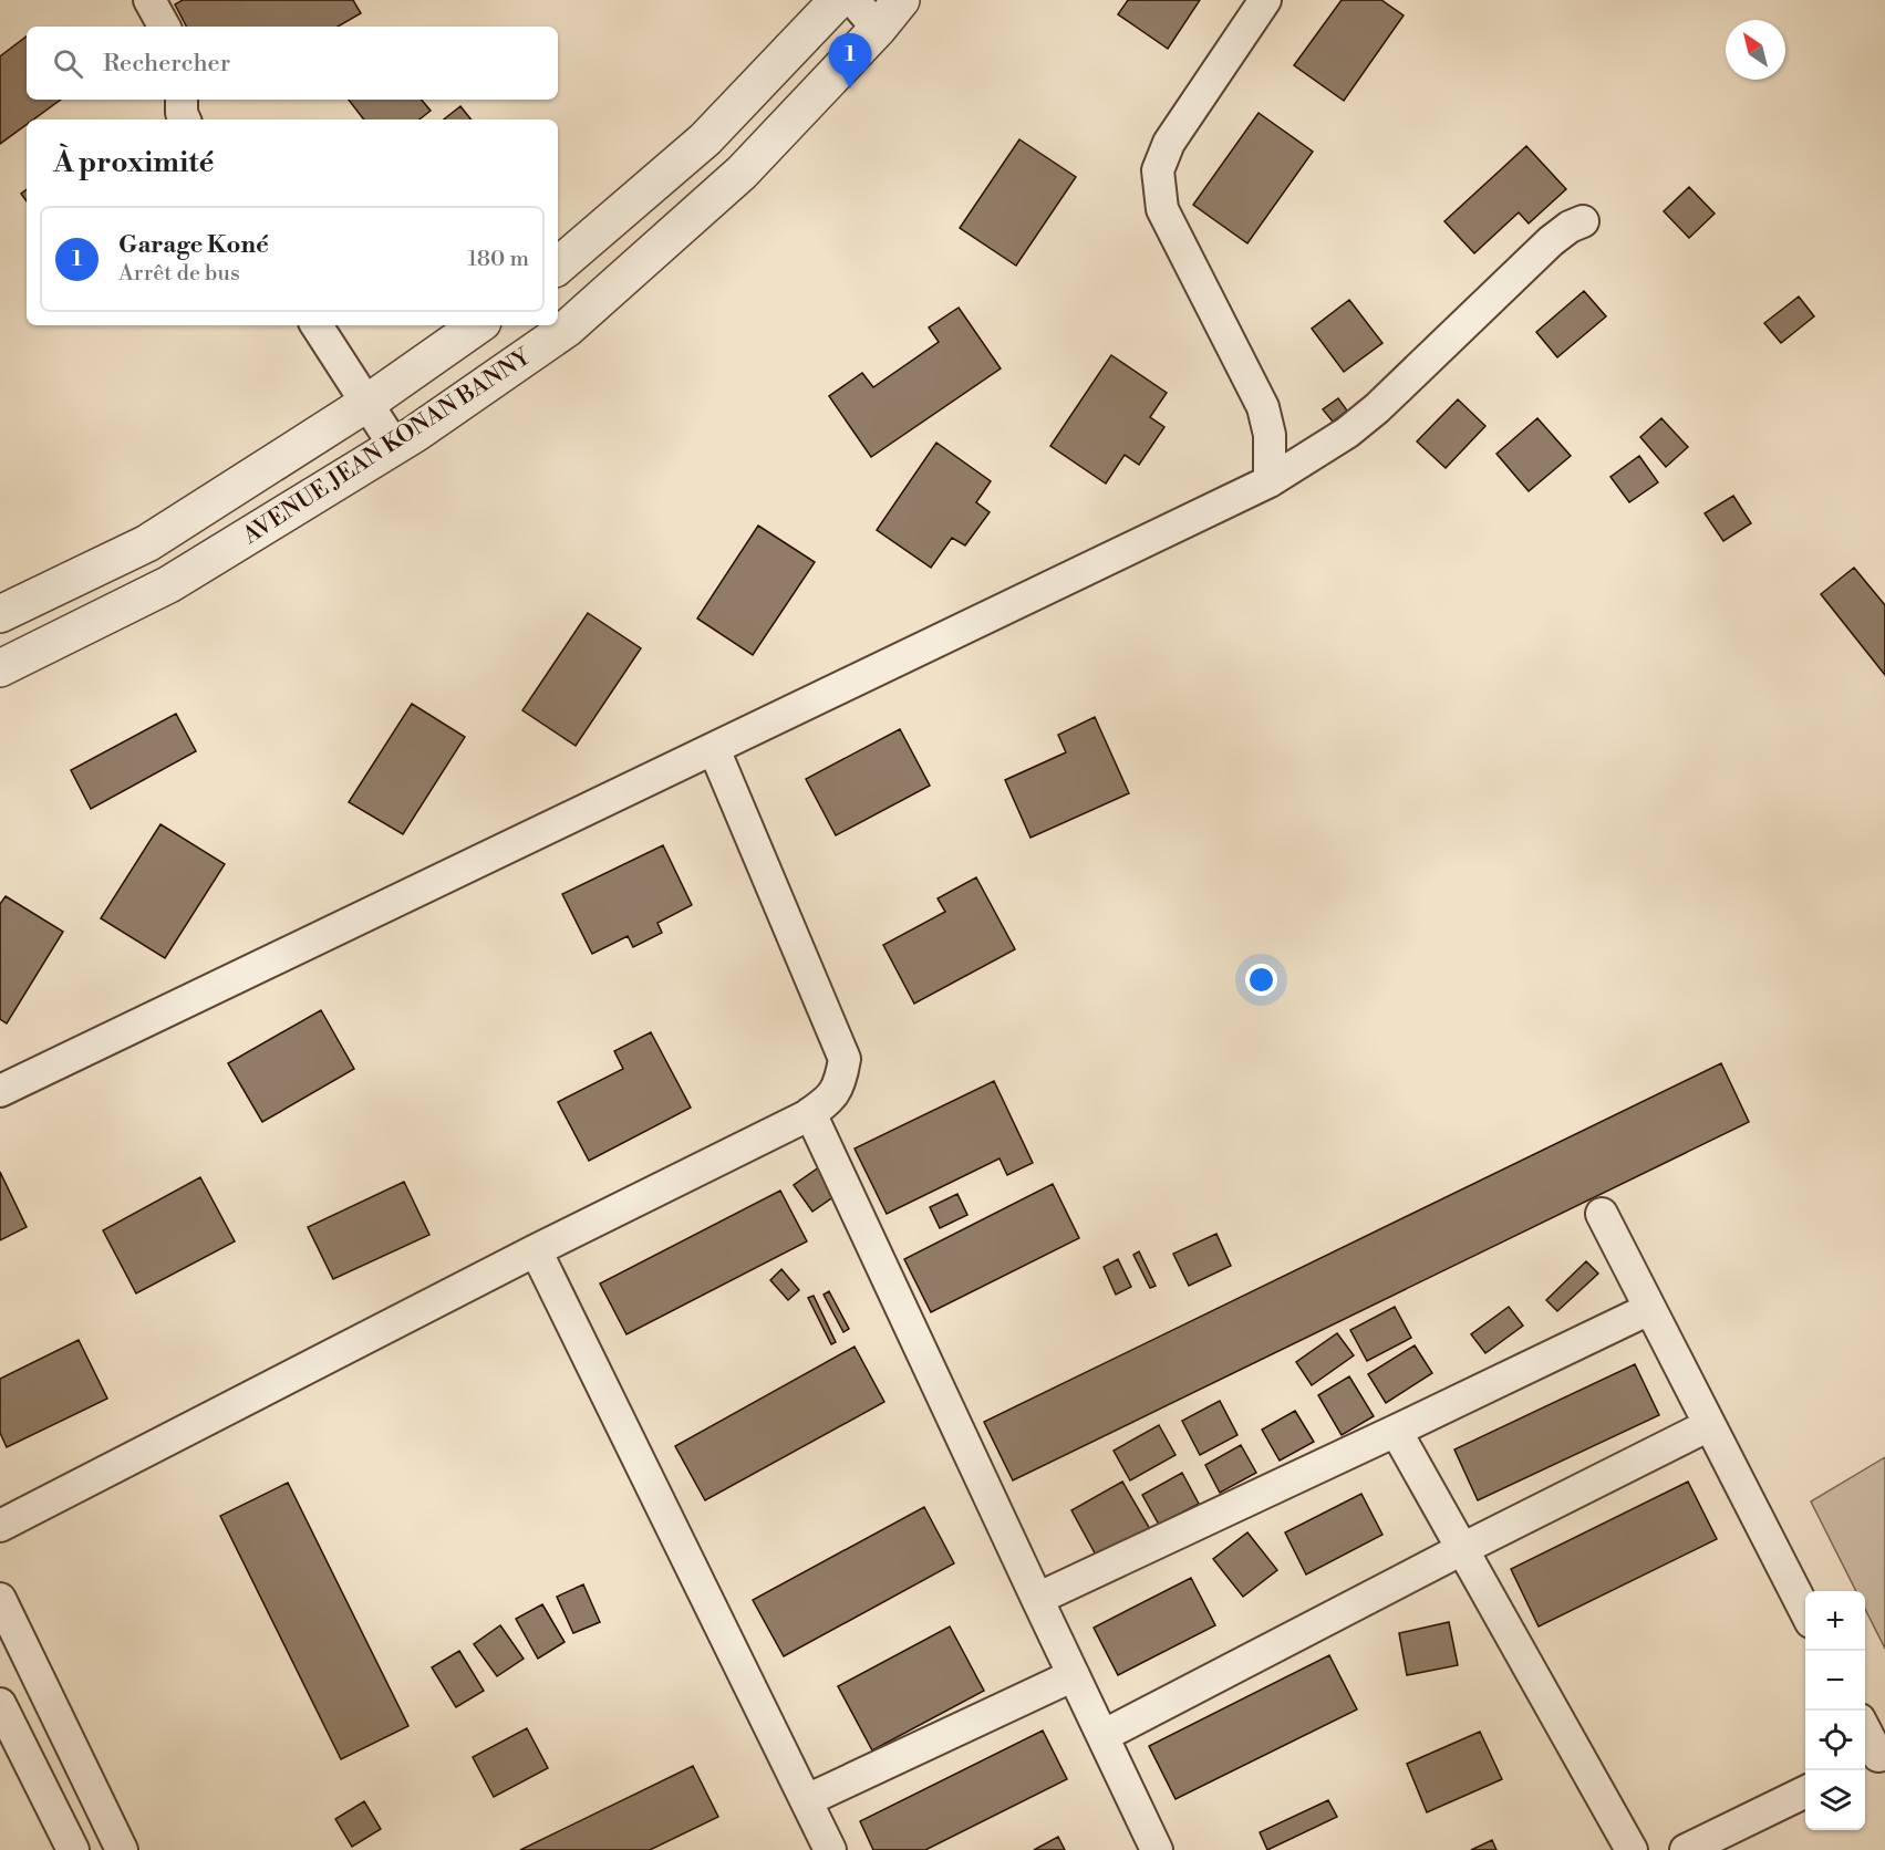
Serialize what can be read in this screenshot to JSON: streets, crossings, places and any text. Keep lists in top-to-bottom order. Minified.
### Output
{"streets":{"street":["AVENUE JEAN KONAN BANNY"]},"north":"top left","page":{"search":"Rechercher","pins":"1","heading":"À proximité","list":[{"mark":"1","name":"Garage Koné","note":"Arrêt de bus","value":"180 m"}],"map_buttons":["+","−"]}}
